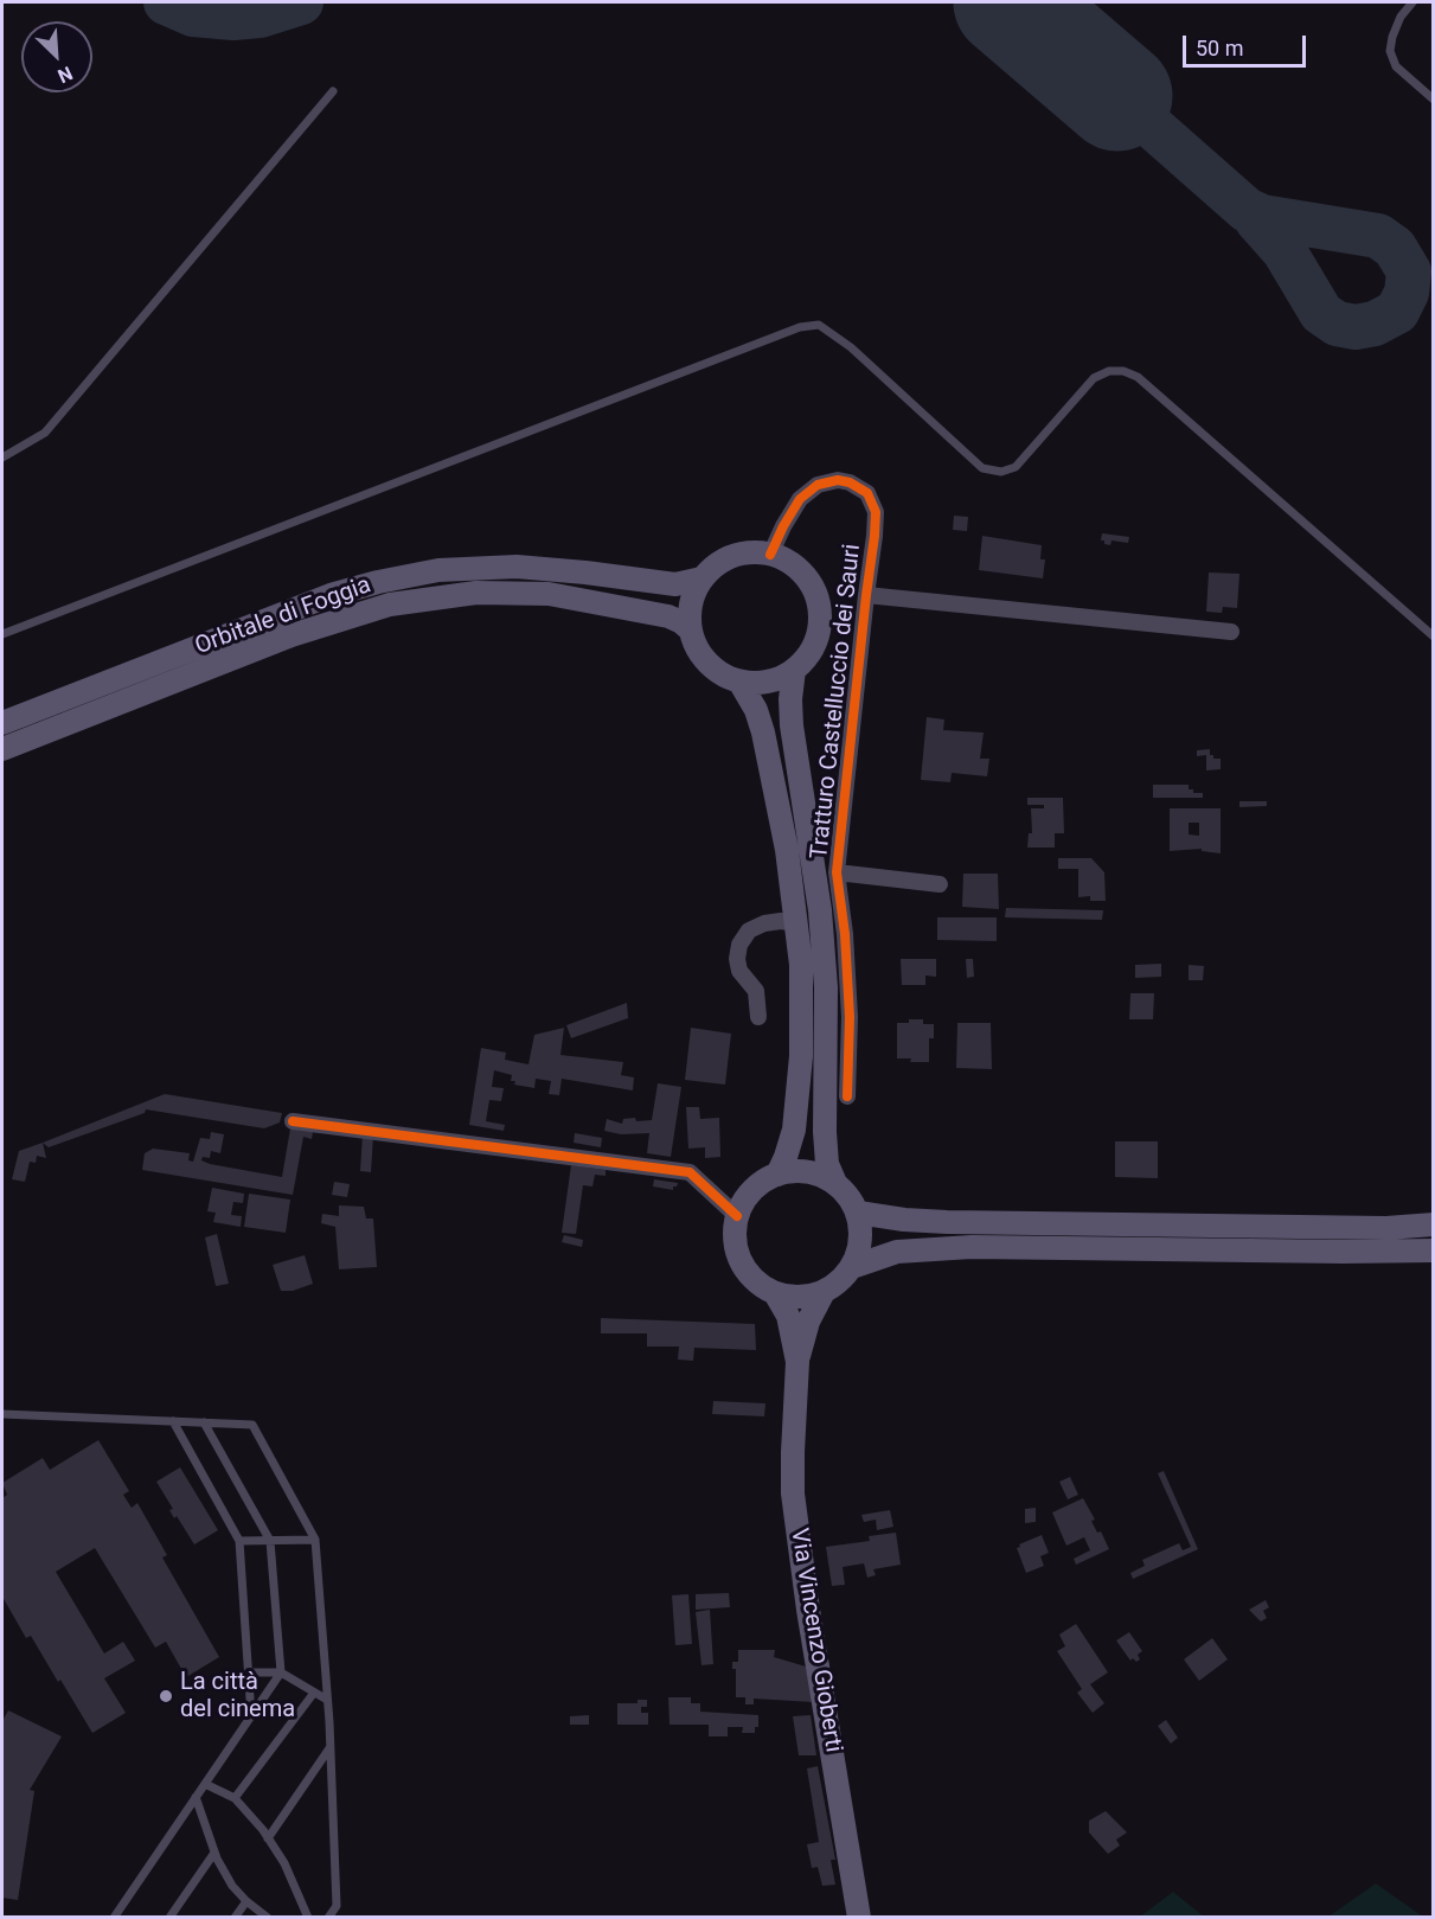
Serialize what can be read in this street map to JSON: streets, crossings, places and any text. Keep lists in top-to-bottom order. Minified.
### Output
{"streets":{"main road":["Orbitale di Foggia","Via Vincenzo Gioberti"],"street":["Tratturo Castelluccio dei Sauri"]},"crossings":[["Orbitale di Foggia","Tratturo Castelluccio dei Sauri"]],"places":["La città del cinema"],"scale_bar":"50 m","north":"bottom right"}
